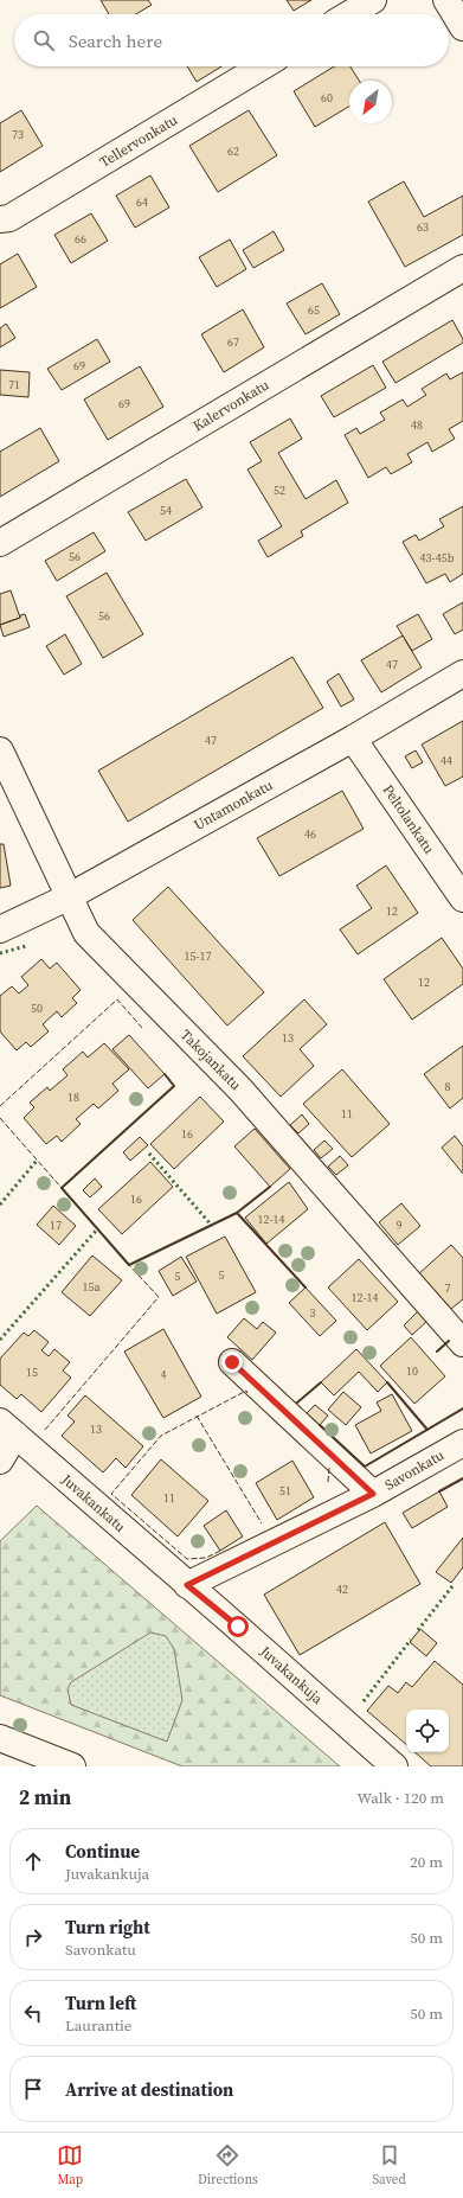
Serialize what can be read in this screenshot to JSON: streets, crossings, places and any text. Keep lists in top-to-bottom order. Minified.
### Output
{"streets":{"street":["Tellervonkatu","Kalervonkatu","Untamonkatu","Peltolankatu","Takojankatu","Savonkatu","Juvakankatu","Juvakankuja"]},"crossings":[["Untamonkatu","Peltolankatu"],["Untamonkatu","Takojankatu"],["Savonkatu","Juvakankatu"],["Savonkatu","Juvakankuja"],["Juvakankatu","Juvakankuja"]],"house_numbers":["60","73","62","64","63","66","65","67","69","71","69","48","52","54","56","43-45b","56","47","47","44","46","12","15-17","12","50","13","8","18","11","16","16","12-14","17","9","5","5","15a","7","12-14","3","10","15","4","13","51","11","42"],"north":"bottom left","page":{"search":"Search here","heading":["2 min","Walk · 120 m"],"list":[["Continue","Juvakankuja","20 m"],["Turn right","Savonkatu","50 m"],["Turn left","Laurantie","50 m"],"Arrive at destination"],"nav":["Map","Directions","Saved"]}}
